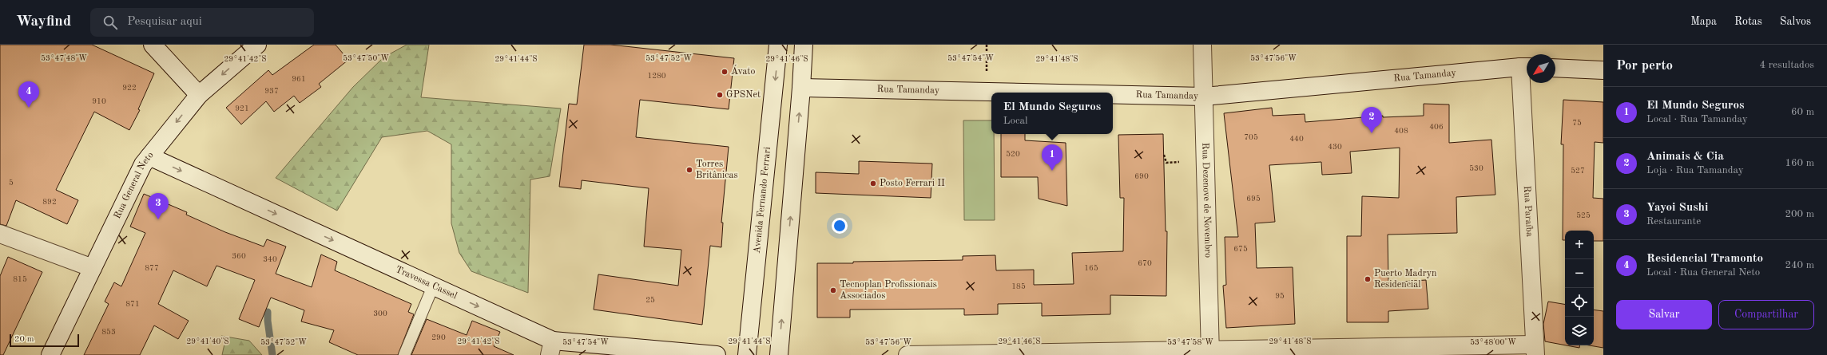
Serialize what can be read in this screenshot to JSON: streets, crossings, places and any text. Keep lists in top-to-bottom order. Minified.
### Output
{"streets":{"street":["Rua Tamanday","Rua General Neto","Avenida Fernando Ferrari","Rua Dezenove de Novembro","Rua Paraíba","Travessa Cassel"]},"crossings":[["Rua Tamanday","Rua Dezenove de Novembro"],["Rua Tamanday","Rua Paraíba"],["Rua General Neto","Travessa Cassel"]],"one_way":["Rua General Neto","Travessa Cassel"],"places":["Ávato","GPSNet","Torres Britânicas","Posto Ferrari II","Puerto Madryn Residencial","Tecnoplan Profissionais Associados"],"house_numbers":["1280","961","922","937","910","921","75","406","408","705","440","430","520","530","527","690","5","695","892","525","675","360","340","670","877","165","815","185","95","25","871","300","853","290"],"scale_bar":"20 m","north":"bottom left","page":{"header":"Wayfind","search":"Pesquisar aqui","nav":["Mapa","Rotas","Salvos"],"heading":["Por perto","4 resultados"],"pins":["4","2","1","3"],"list":[{"mark":"1","name":"El Mundo Seguros","note":"Local · Rua Tamanday","value":"60 m"},{"mark":"2","name":"Animais & Cia","note":"Loja · Rua Tamanday","value":"160 m"},{"mark":"3","name":"Yayoi Sushi","note":"Restaurante","value":"200 m"},{"mark":"4","name":"Residencial Tramonto","note":"Local · Rua General Neto","value":"240 m"}],"popup":["El Mundo Seguros","Local"],"map_buttons":["+","−"],"buttons":["Salvar","Compartilhar"],"scale":"20 m"},"coordinates":["53°47'52\"W","53°47'56\"W","53°47'48\"W","53°47'50\"W","53°47'54\"W","29°41'42\"S","29°41'44\"S","29°41'46\"S","29°41'48\"S","29°41'40\"S","53°47'58\"W","53°48'00\"W"]}
